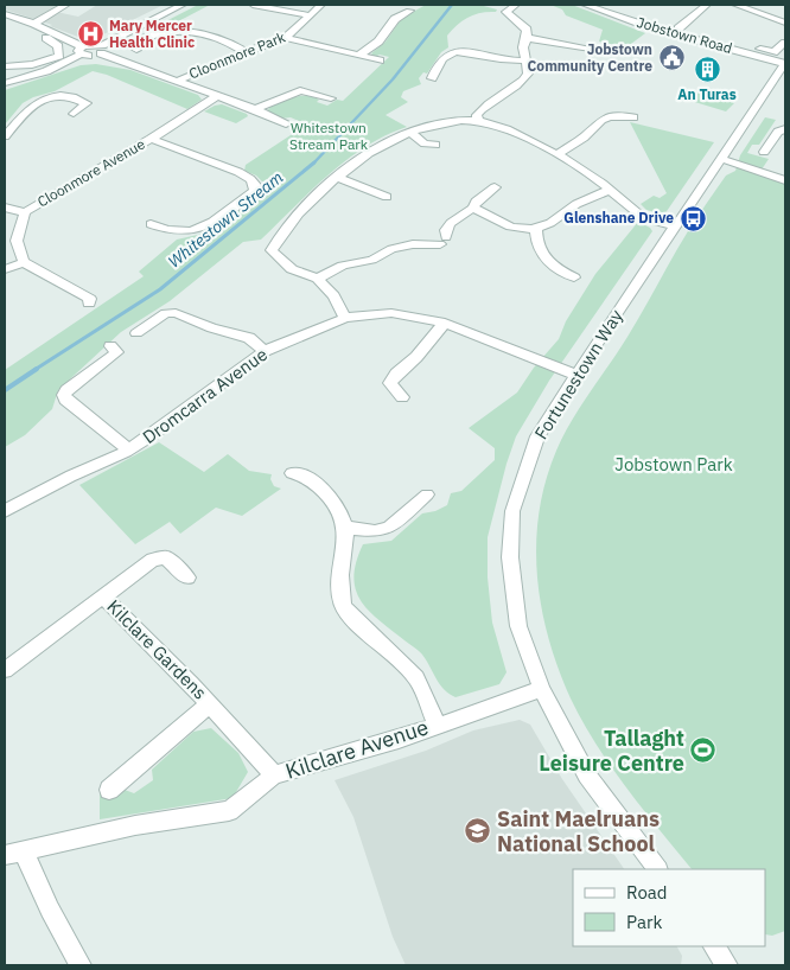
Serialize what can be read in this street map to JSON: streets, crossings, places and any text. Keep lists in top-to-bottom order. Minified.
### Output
{"streets":{"street":["Jobstown Road","Cloonmore Park","Cloonmore Avenue","Fortunestown Way","Dromcarra Avenue","Kilclare Gardens","Kilclare Avenue"]},"crossings":[["Jobstown Road","Fortunestown Way"],["Fortunestown Way","Dromcarra Avenue"],["Fortunestown Way","Kilclare Avenue"],["Kilclare Gardens","Kilclare Avenue"]],"water":["Whitestown Stream"],"parks":["Whitestown Stream Park","Jobstown Park"],"places":{"hospital":["Mary Mercer Health Clinic"],"public building":["Jobstown Community Centre"],"building":["An Turas"],"bus stop":["Glenshane Drive"],"sports":["Tallaght Leisure Centre"],"school or university":["Saint Maelruans National School"]},"legend":["Road","Park"]}
